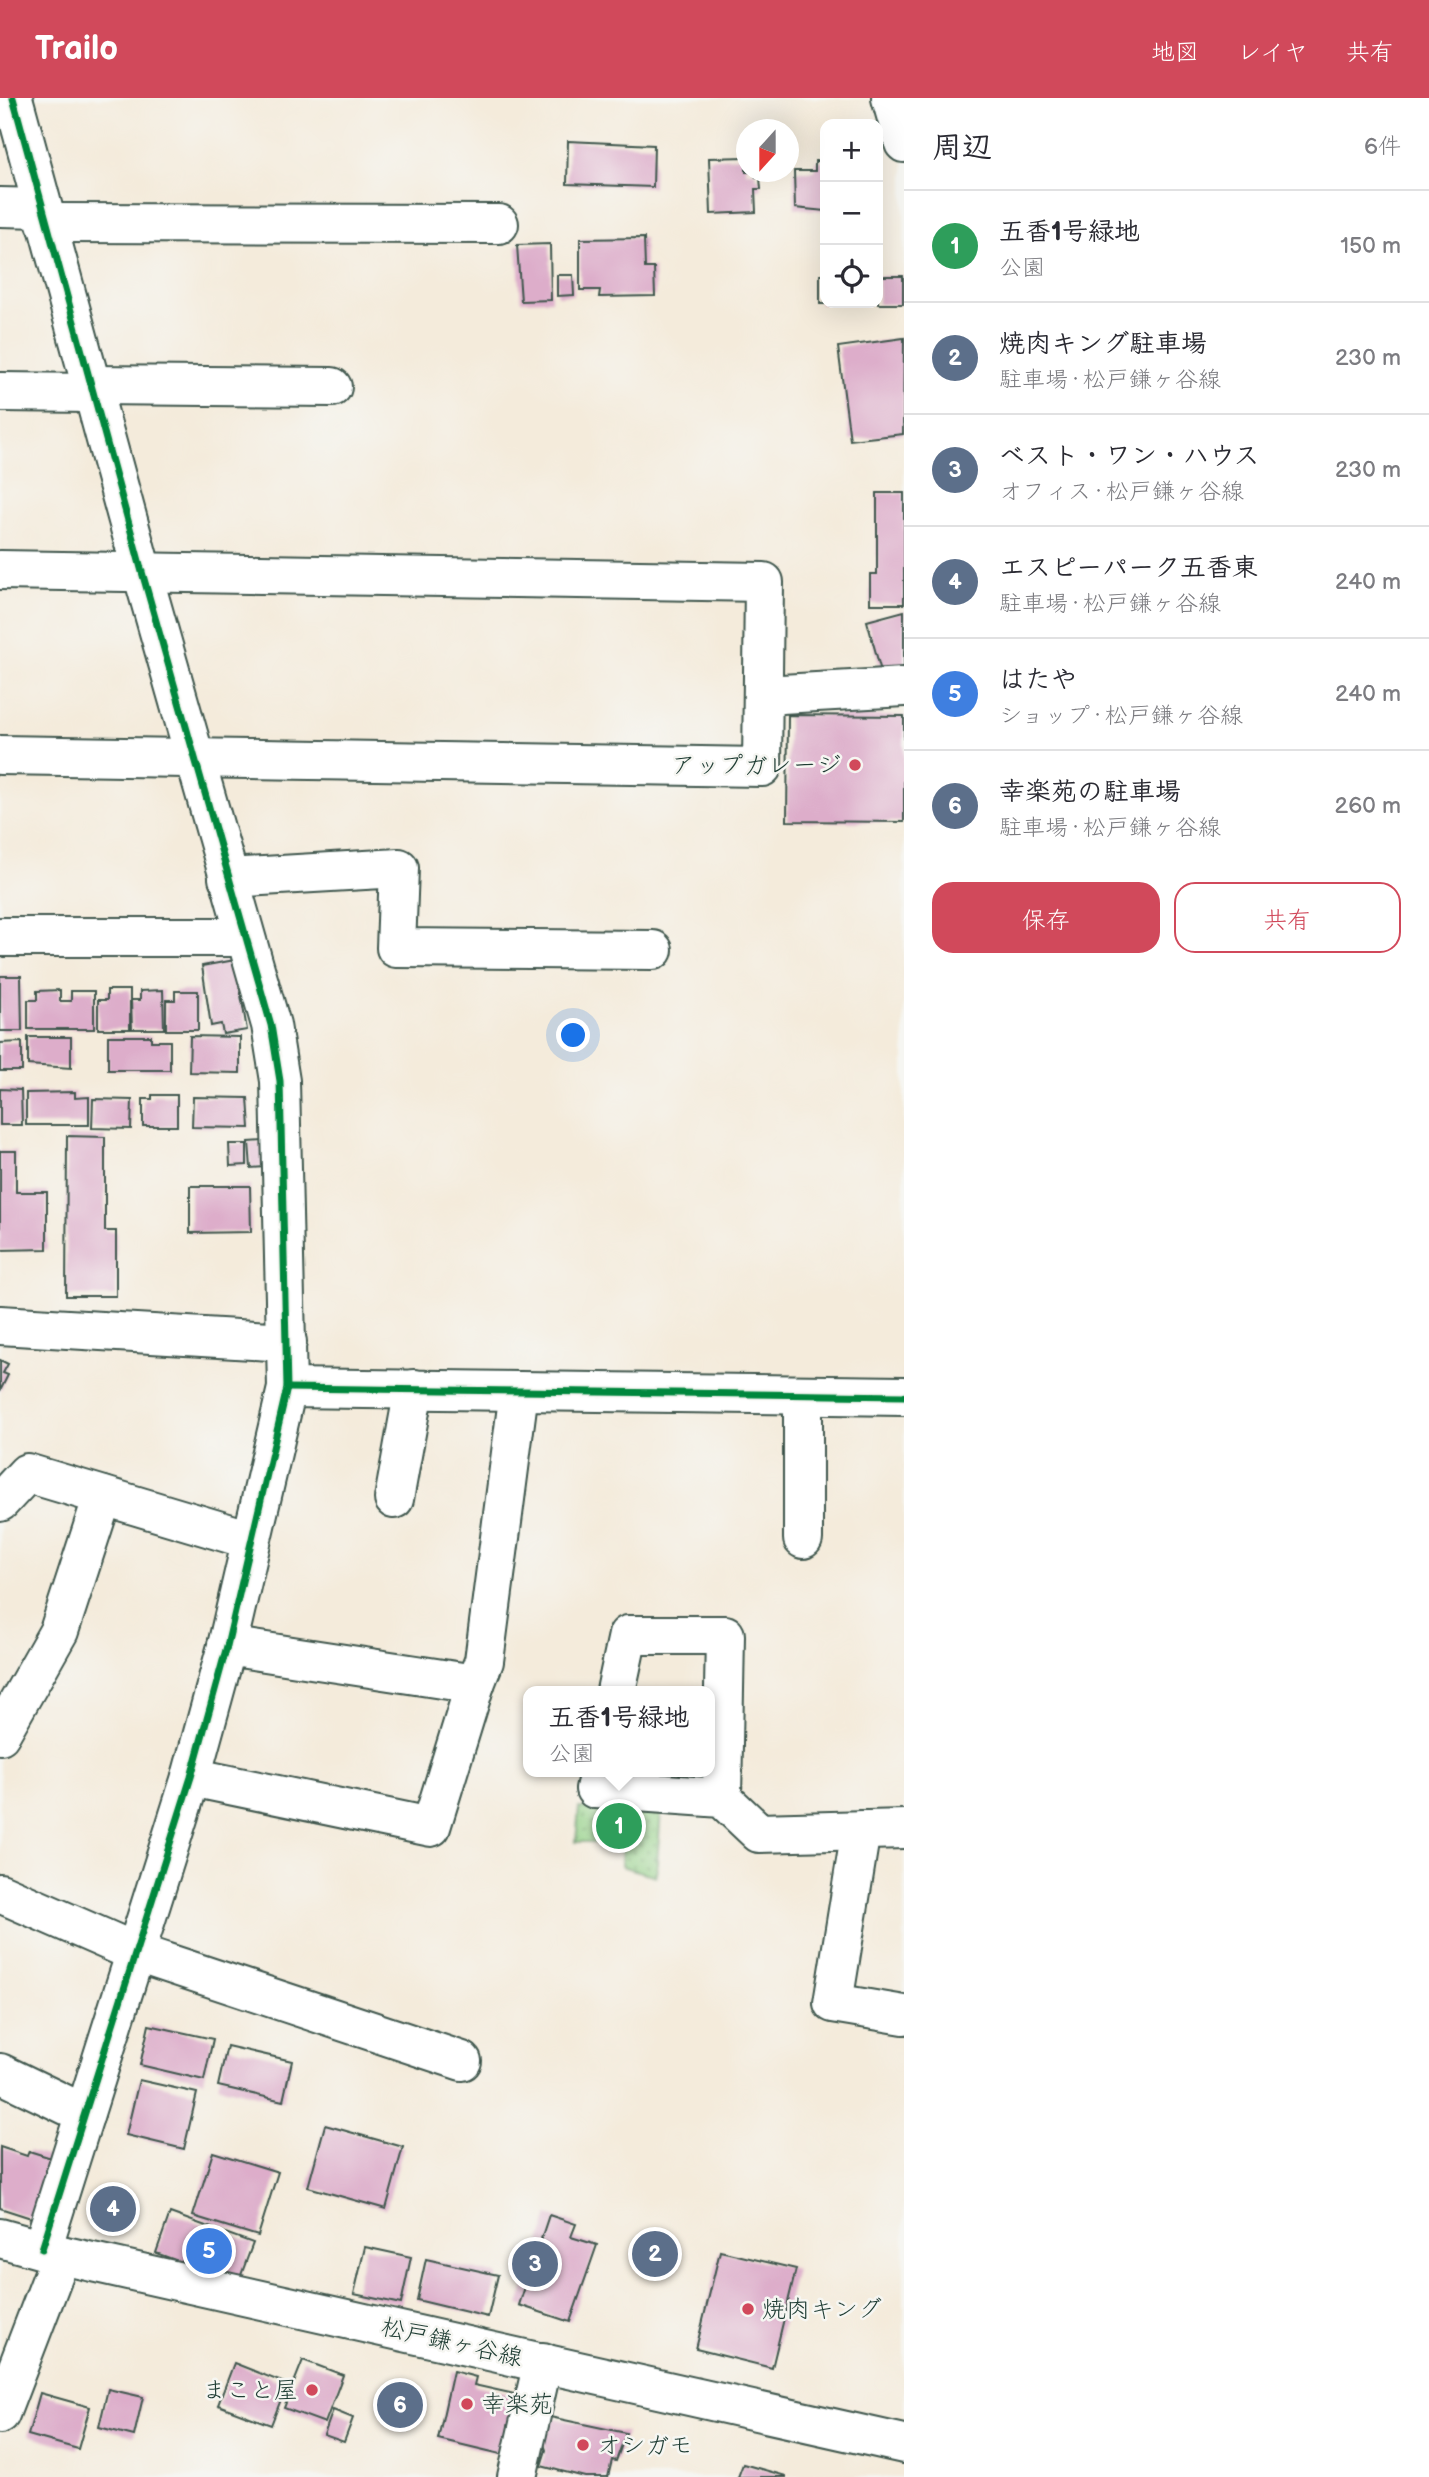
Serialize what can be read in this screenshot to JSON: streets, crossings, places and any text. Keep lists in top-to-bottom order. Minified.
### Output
{"streets":{"street":["松戸鎌ヶ谷線"]},"places":["アップガレージ","焼肉キング","まこと屋","幸楽苑","オシガモ"],"north":"bottom","page":{"header":"Trailo","nav":["地図","レイヤ","共有"],"heading":["周辺","6件"],"map_buttons":["+","−"],"list":[{"mark":"1","name":"五香1号緑地","note":"公園","value":"150 m"},{"mark":"2","name":"焼肉キング駐車場","note":"駐車場 · 松戸鎌ヶ谷線","value":"230 m"},{"mark":"3","name":"ベスト・ワン・ハウス","note":"オフィス · 松戸鎌ヶ谷線","value":"230 m"},{"mark":"4","name":"エスピーパーク五香東","note":"駐車場 · 松戸鎌ヶ谷線","value":"240 m"},{"mark":"5","name":"はたや","note":"ショップ · 松戸鎌ヶ谷線","value":"240 m"},{"mark":"6","name":"幸楽苑の駐車場","note":"駐車場 · 松戸鎌ヶ谷線","value":"260 m"}],"buttons":["保存","共有"],"popup":["五香1号緑地","公園"],"pins":["1","4","5","2","3","6"]}}
